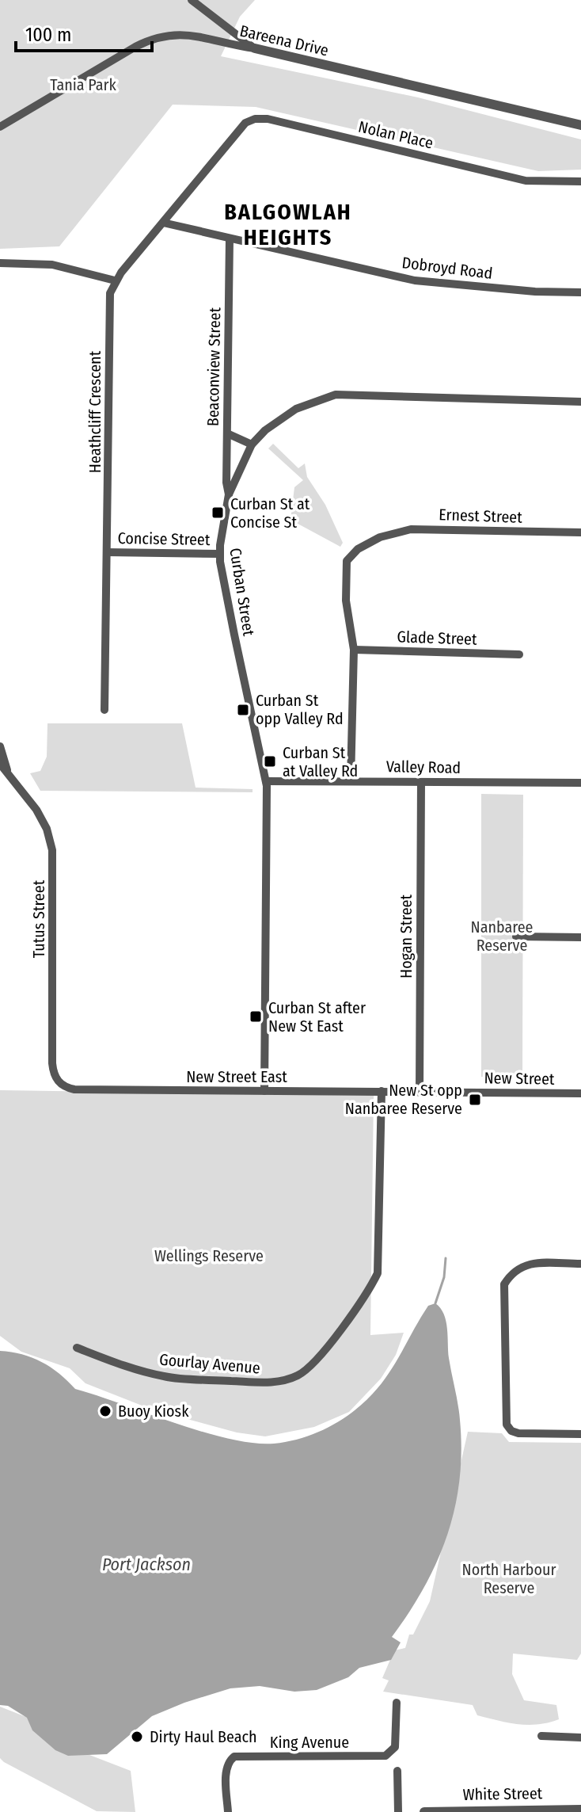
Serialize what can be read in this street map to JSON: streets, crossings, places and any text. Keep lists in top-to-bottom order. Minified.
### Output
{"streets":{"street":["Bareena Drive","Nolan Place","Dobroyd Road","Beaconview Street","Heathcliff Crescent","Ernest Street","Concise Street","Curban Street","Glade Street","Valley Road","Tutus Street","Hogan Street","New Street East","New Street","Gourlay Avenue","King Avenue","White Street"]},"crossings":[["Nolan Place","Heathcliff Crescent"],["Dobroyd Road","Beaconview Street"],["Dobroyd Road","Heathcliff Crescent"],["Beaconview Street","Curban Street"],["Heathcliff Crescent","Concise Street"],["Ernest Street","Glade Street"],["Concise Street","Curban Street"],["Curban Street","Valley Road"],["Curban Street","New Street East"],["Valley Road","Hogan Street"],["Tutus Street","New Street East"],["Hogan Street","New Street East"],["Hogan Street","New Street"],["New Street East","New Street"],["New Street East","Gourlay Avenue"]],"districts":["BALGOWLAH HEIGHTS"],"water":["Port Jackson"],"parks":["Tania Park","Nanbaree Reserve","Wellings Reserve","North Harbour Reserve"],"places":{"transit":["Curban St at Concise St","Curban St opp Valley Rd","Curban St at Valley Rd","Curban St after New St East","New St opp Nanbaree Reserve"],"other":["Buoy Kiosk","Dirty Haul Beach"]},"scale_bar":"100 m"}
